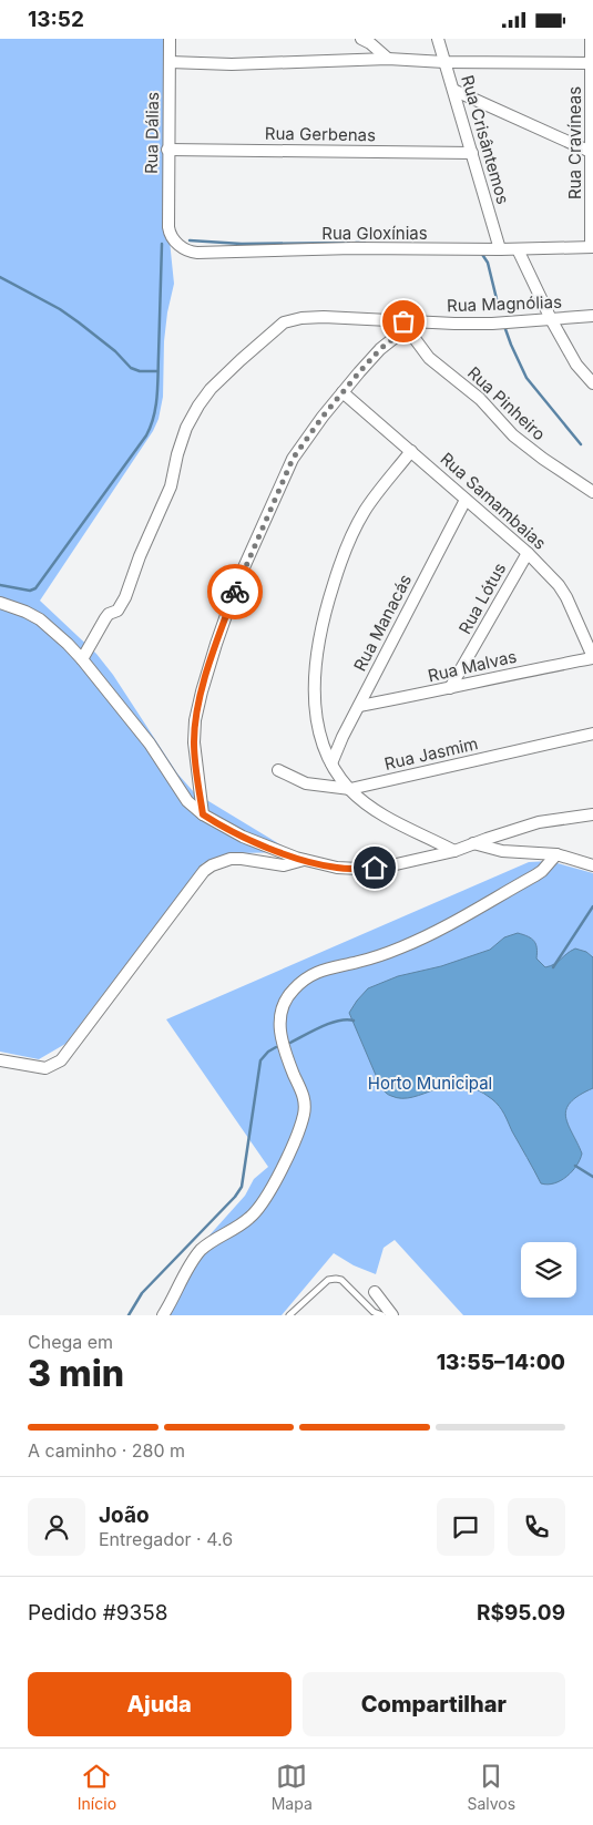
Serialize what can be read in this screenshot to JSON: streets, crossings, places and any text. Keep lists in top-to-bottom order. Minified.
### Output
{"streets":{"street":["Rua Dálias","Rua Gerbenas","Rua Crisântemos","Rua Cravíneas","Rua Gloxínias","Rua Magnólias","Rua Pinheiro","Rua Samambaias","Rua Lótus","Rua Manacás","Rua Malvas","Rua Jasmim"]},"crossings":[["Rua Dálias","Rua Gerbenas"],["Rua Dálias","Rua Gloxínias"],["Rua Gerbenas","Rua Crisântemos"],["Rua Crisântemos","Rua Gloxínias"],["Rua Cravíneas","Rua Gloxínias"],["Rua Magnólias","Rua Pinheiro"],["Rua Samambaias","Rua Lótus"],["Rua Samambaias","Rua Manacás"],["Rua Samambaias","Rua Malvas"],["Rua Lótus","Rua Malvas"],["Rua Manacás","Rua Malvas"]],"parks":["Horto Municipal"],"page":{"status":"13:52","heading":["3 min","Chega em","13:55–14:00"],"panel":["João","Entregador · 4.6","Pedido #9358","R$95.09"],"bar":"A caminho · 280 m","buttons":["Ajuda","Compartilhar"],"tabs":["Início","Mapa","Salvos"]}}
